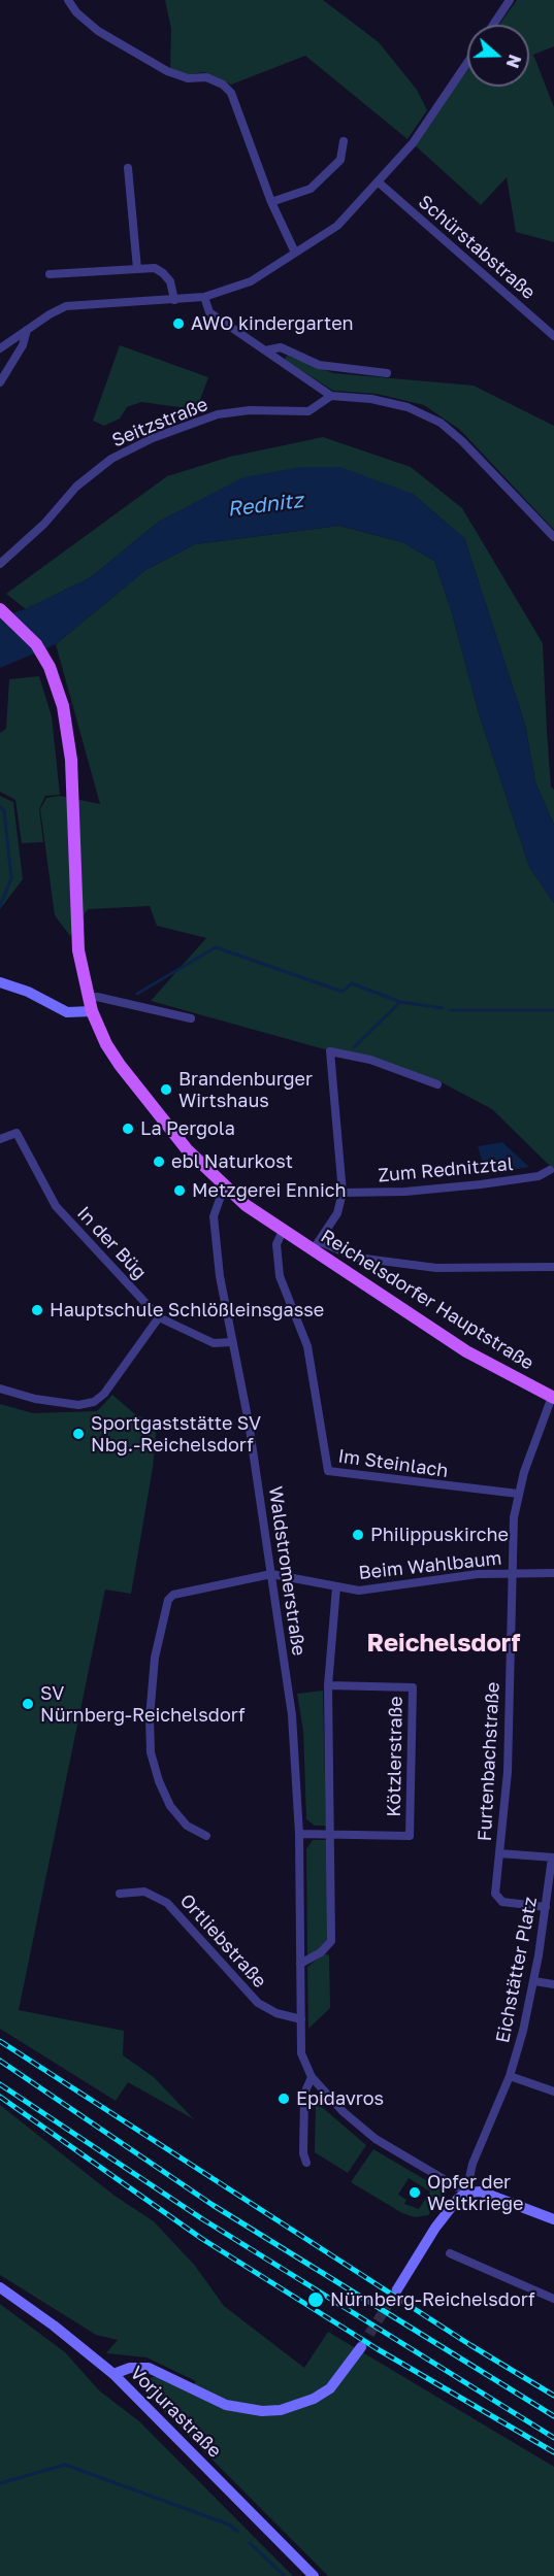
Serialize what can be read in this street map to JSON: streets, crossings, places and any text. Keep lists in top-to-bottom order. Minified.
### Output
{"streets":{"main road":["Reichelsdorfer Hauptstraße","Vorjurastraße"],"street":["Schürstabstraße","Seitzstraße","Zum Rednitztal","In der Büg","Im Steinlach","Beim Wahlbaum","Waldstromerstraße","Kötzlerstraße","Furtenbachstraße","Ortliebstraße","Eichstätter Platz"]},"crossings":[["In der Büg","Waldstromerstraße"],["Reichelsdorfer Hauptstraße","Im Steinlach"],["Reichelsdorfer Hauptstraße","Waldstromerstraße"],["Reichelsdorfer Hauptstraße","Furtenbachstraße"],["Im Steinlach","Furtenbachstraße"],["Beim Wahlbaum","Waldstromerstraße"],["Beim Wahlbaum","Furtenbachstraße"],["Waldstromerstraße","Kötzlerstraße"],["Waldstromerstraße","Ortliebstraße"],["Waldstromerstraße","Eichstätter Platz"],["Furtenbachstraße","Eichstätter Platz"]],"districts":["Reichelsdorf"],"water":["Rednitz"],"places":["AWO kindergarten","Brandenburger Wirtshaus","La Pergola","ebl Naturkost","Metzgerei Ennich","Hauptschule Schlößleinsgasse","Sportgaststätte SV Nbg.-Reichelsdorf","Philippuskirche","SV Nürnberg-Reichelsdorf","Epidavros","Opfer der Weltkriege","Nürnberg-Reichelsdorf"],"north":"right"}
